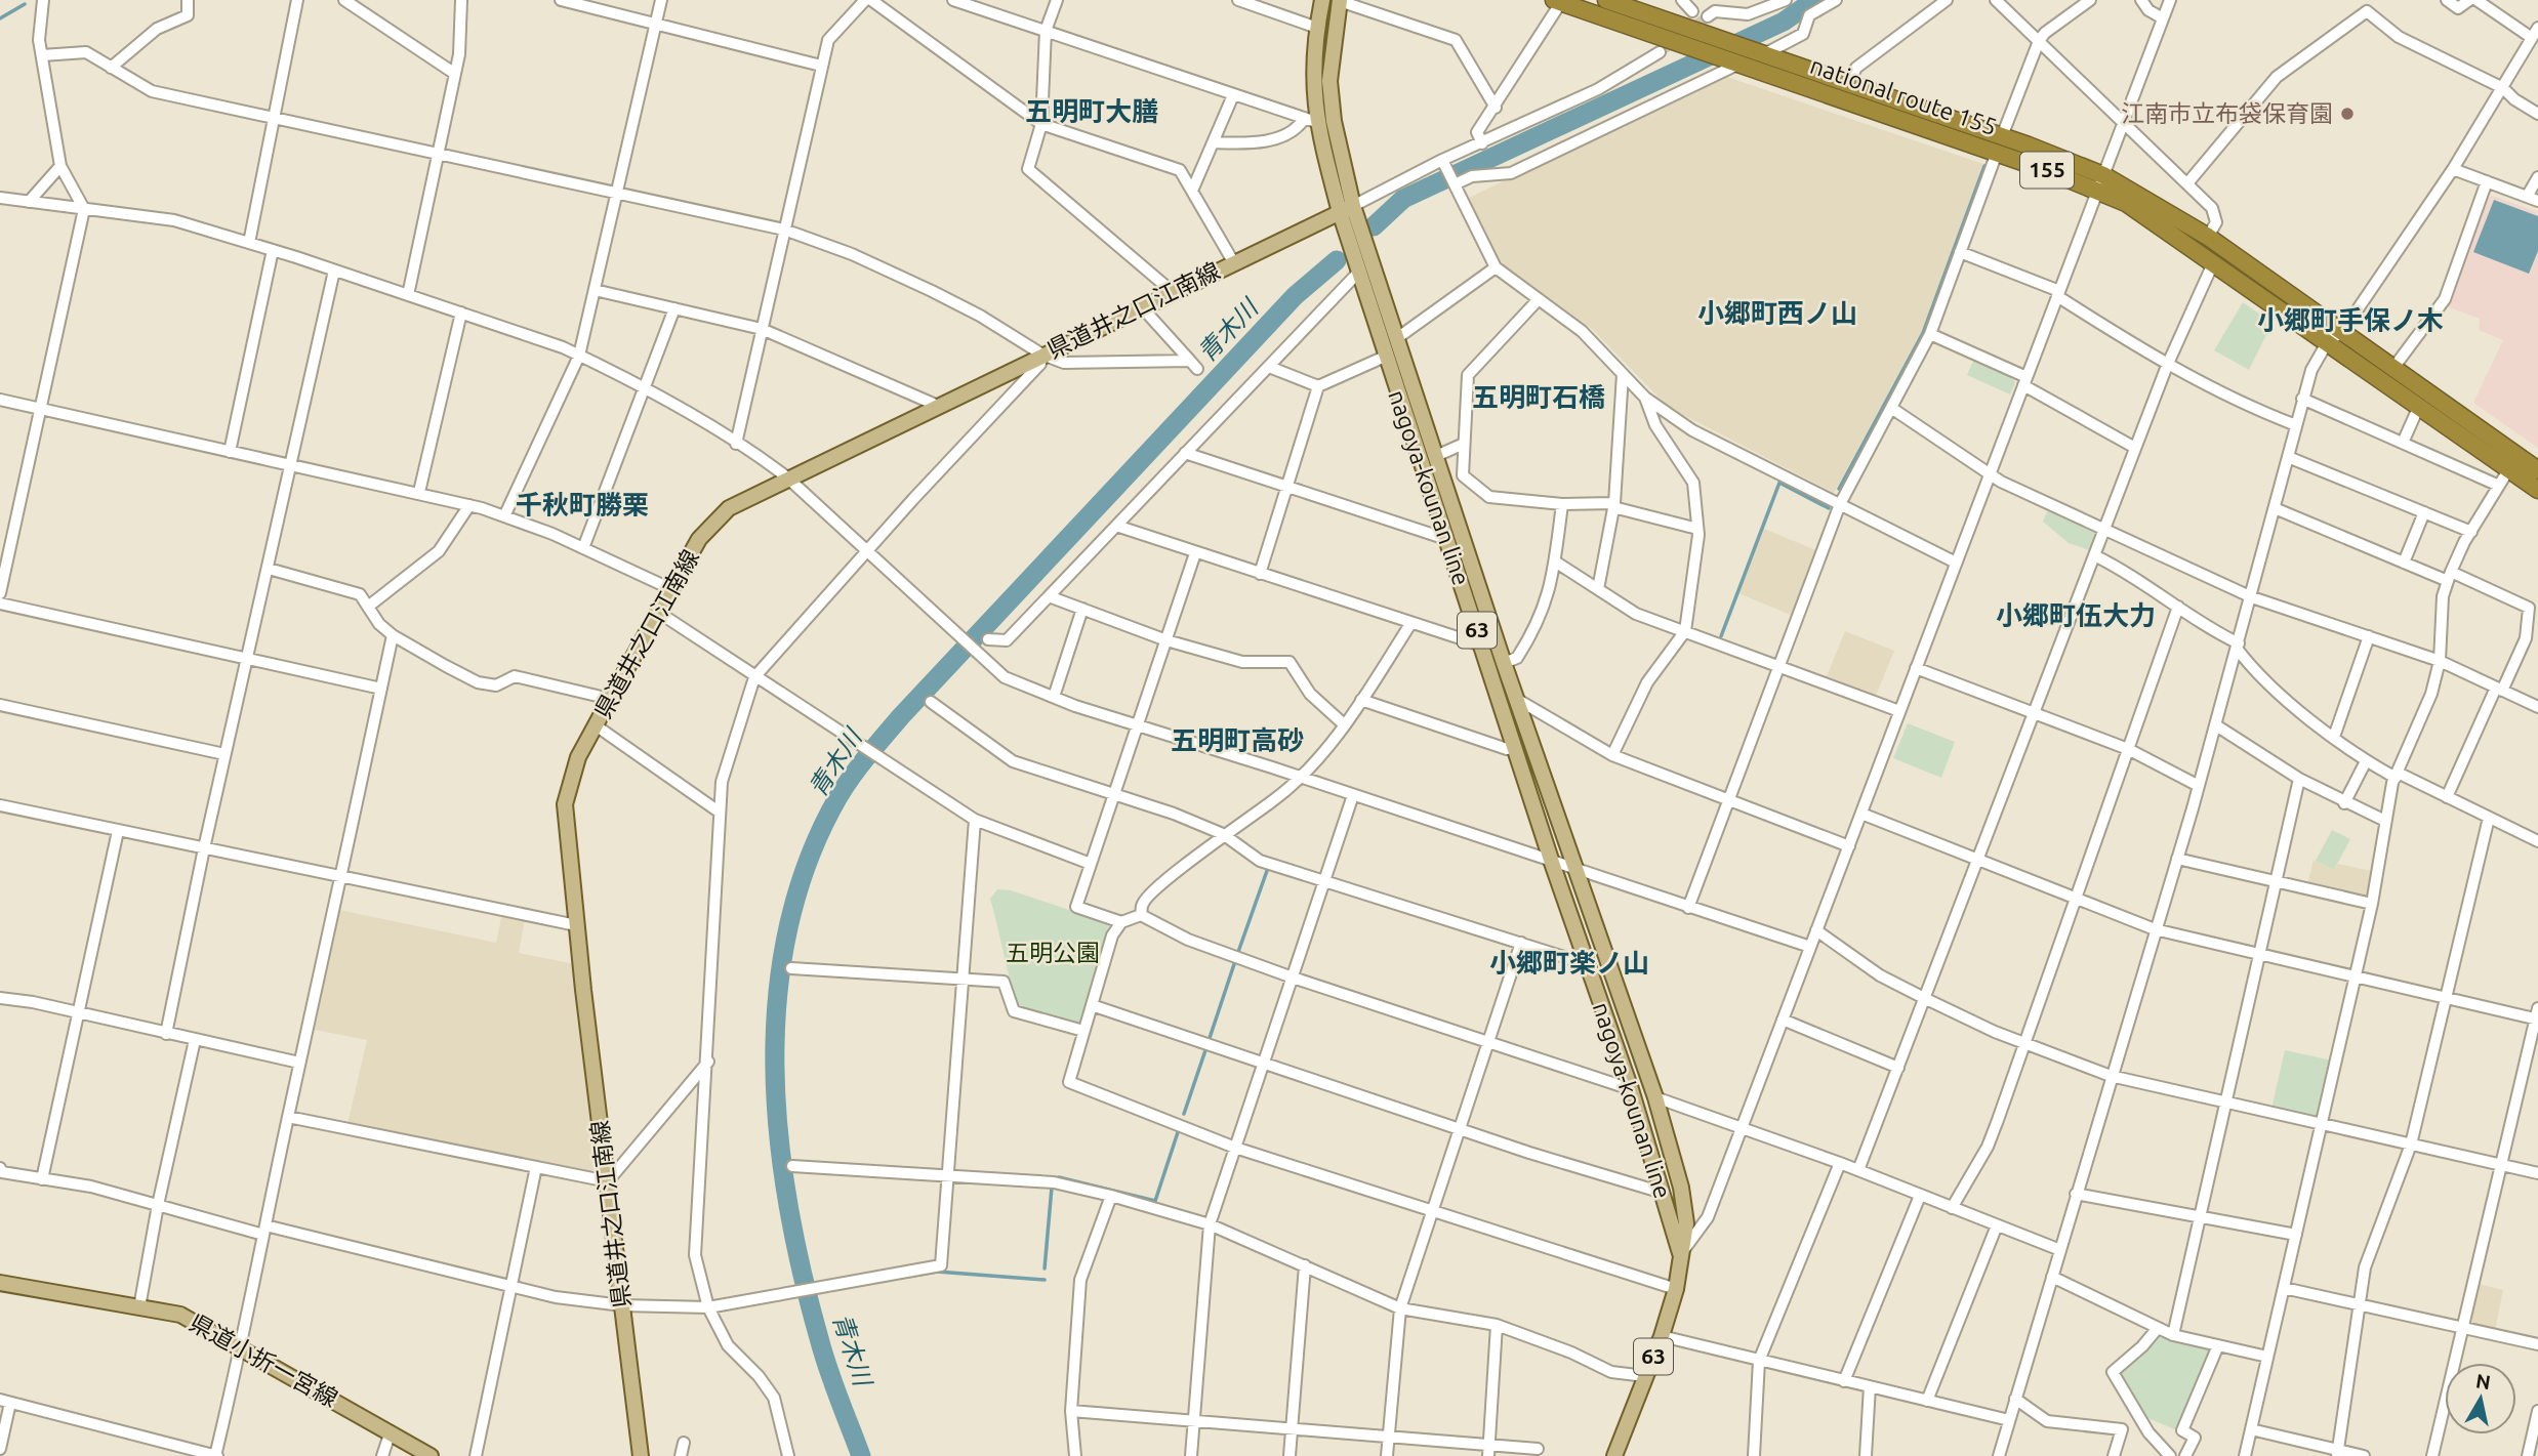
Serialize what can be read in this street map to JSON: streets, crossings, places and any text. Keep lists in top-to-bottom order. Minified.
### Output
{"streets":{"highway":["national route 155","155"],"main road":["県道井之口江南線","nagoya-kounan line","63","県道小折一宮線"]},"crossings":[["県道井之口江南線","nagoya-kounan line"]],"districts":["五明町大膳","小郷町西ノ山","小郷町手保ノ木","五明町石橋","千秋町勝栗","小郷町伍大力","五明町高砂","小郷町楽ノ山"],"water":["青木川"],"parks":["五明公園"],"places":["江南市立布袋保育園"],"north":"top"}
